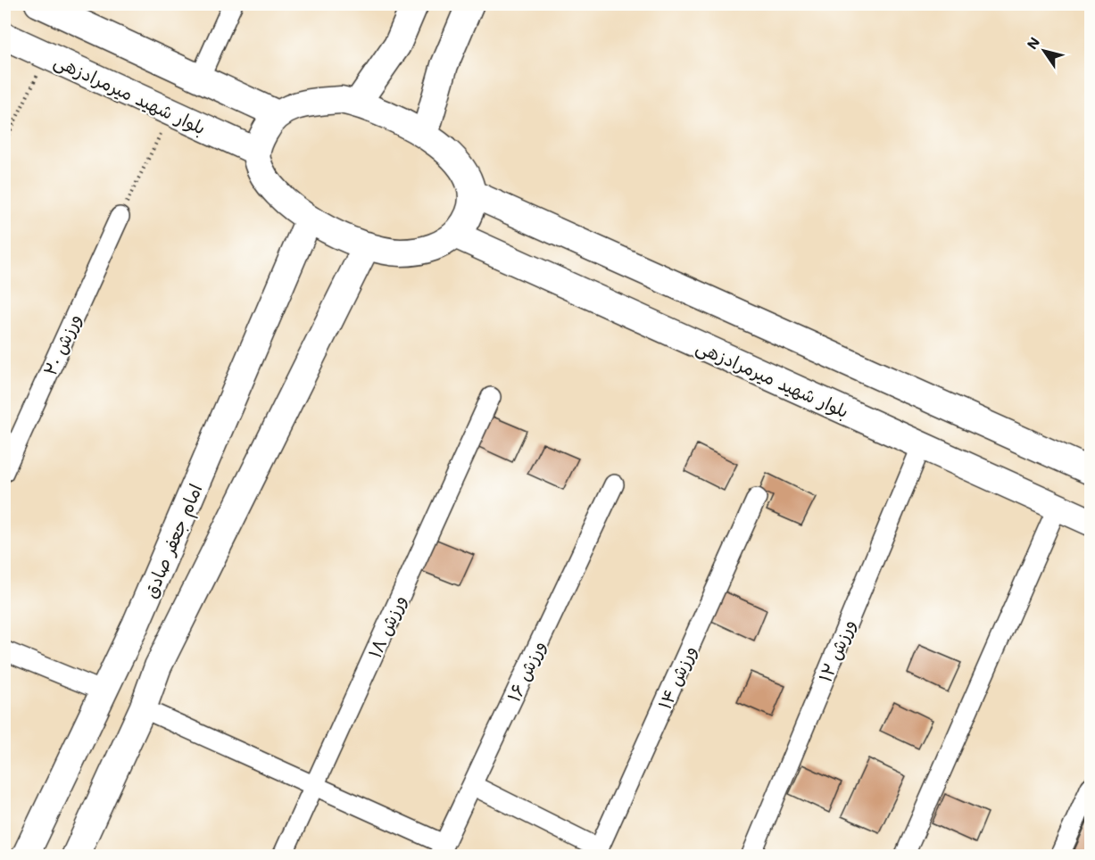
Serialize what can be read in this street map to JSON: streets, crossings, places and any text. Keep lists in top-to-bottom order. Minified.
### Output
{"streets":{"main road":["بلوار شهید میرمرادزهی","امام جعفر صادق"],"street":["ورزش ۲۰","ورزش ۱۸","ورزش ۱۲","ورزش ۱۶","ورزش ۱۴"]},"crossings":[["بلوار شهید میرمرادزهی","امام جعفر صادق"],["بلوار شهید میرمرادزهی","ورزش ۱۲"]],"north":"top left"}
